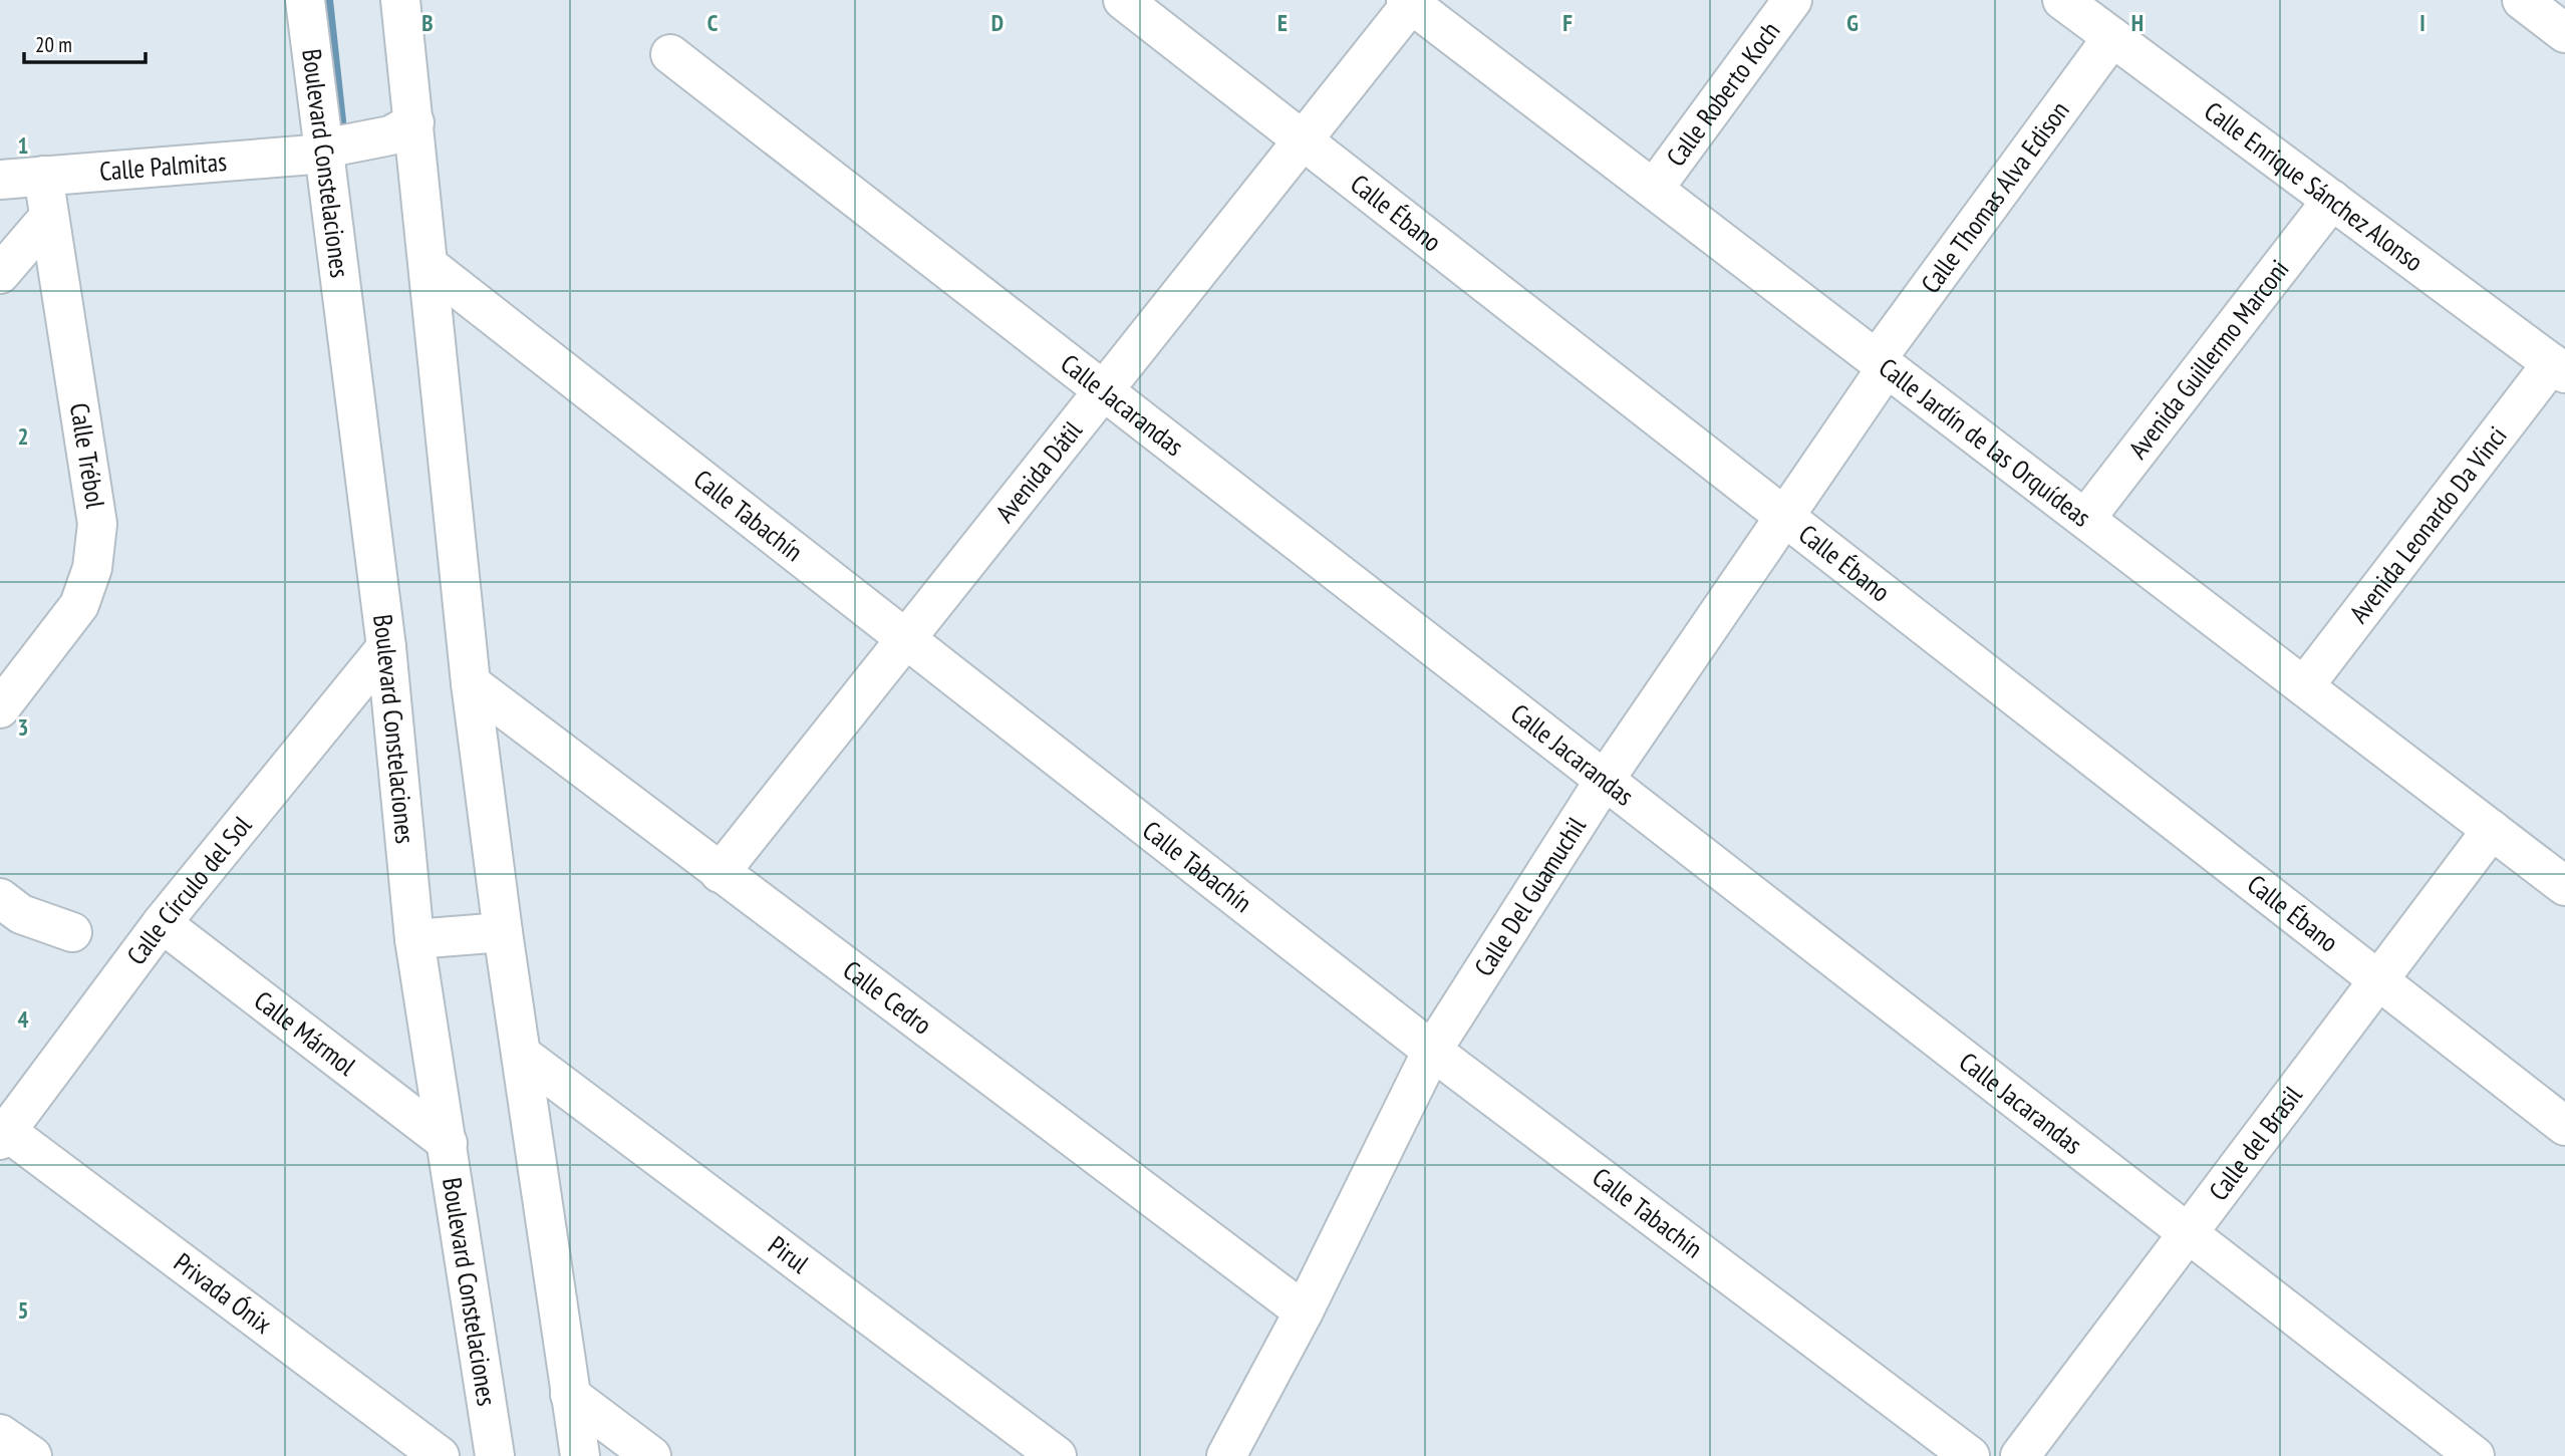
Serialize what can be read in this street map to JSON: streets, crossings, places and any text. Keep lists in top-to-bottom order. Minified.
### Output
{"streets":{"street":["Calle Roberto Koch","Boulevard Constelaciones","Calle Palmitas","Calle Enrique Sánchez Alonso","Calle Thomas Alva Edison","Calle Ébano","Avenida Guillermo Marconi","Calle Jacarandas","Calle Jardín de las Orquídeas","Calle Trébol","Avenida Dátil","Calle Tabachín","Avenida Leonardo Da Vinci","Calle Círculo del Sol","Calle Del Guamuchil","Calle Cedro","Calle Mármol","Calle del Brasil","Pirul","Privada Ónix"]},"crossings":[["Calle Roberto Koch","Calle Jardín de las Orquídeas"],["Boulevard Constelaciones","Calle Palmitas"],["Boulevard Constelaciones","Calle Círculo del Sol"],["Boulevard Constelaciones","Calle Mármol"],["Calle Palmitas","Calle Trébol"],["Calle Enrique Sánchez Alonso","Calle Thomas Alva Edison"],["Calle Enrique Sánchez Alonso","Avenida Guillermo Marconi"],["Calle Enrique Sánchez Alonso","Avenida Leonardo Da Vinci"],["Calle Thomas Alva Edison","Calle Jardín de las Orquídeas"],["Calle Thomas Alva Edison","Calle Del Guamuchil"],["Calle Ébano","Avenida Dátil"],["Calle Ébano","Calle Del Guamuchil"],["Calle Ébano","Calle del Brasil"],["Avenida Guillermo Marconi","Calle Jardín de las Orquídeas"],["Calle Jacarandas","Avenida Dátil"],["Calle Jacarandas","Calle Del Guamuchil"],["Calle Jacarandas","Calle del Brasil"],["Calle Jardín de las Orquídeas","Avenida Dátil"],["Calle Jardín de las Orquídeas","Avenida Leonardo Da Vinci"],["Calle Jardín de las Orquídeas","Calle Del Guamuchil"],["Calle Jardín de las Orquídeas","Calle del Brasil"],["Avenida Dátil","Calle Tabachín"],["Avenida Dátil","Calle Cedro"],["Calle Tabachín","Calle Del Guamuchil"],["Calle Círculo del Sol","Calle Mármol"],["Calle Círculo del Sol","Privada Ónix"],["Calle Del Guamuchil","Calle Cedro"]],"scale_bar":"20 m","grid":{"columns":["B","C","D","E","F","G","H","I"],"rows":["1","2","3","4","5"]}}
